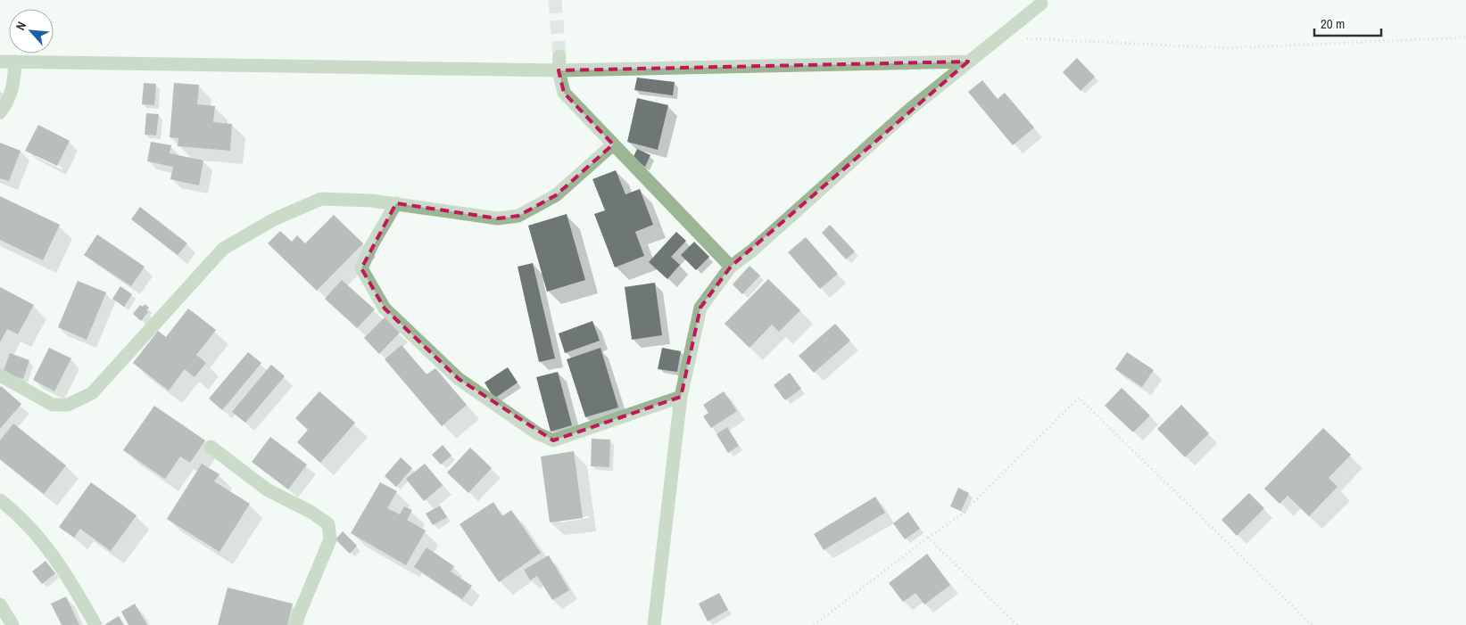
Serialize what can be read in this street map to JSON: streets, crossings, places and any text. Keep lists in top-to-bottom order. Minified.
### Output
{"scale_bar":"20 m","north":"top left"}
